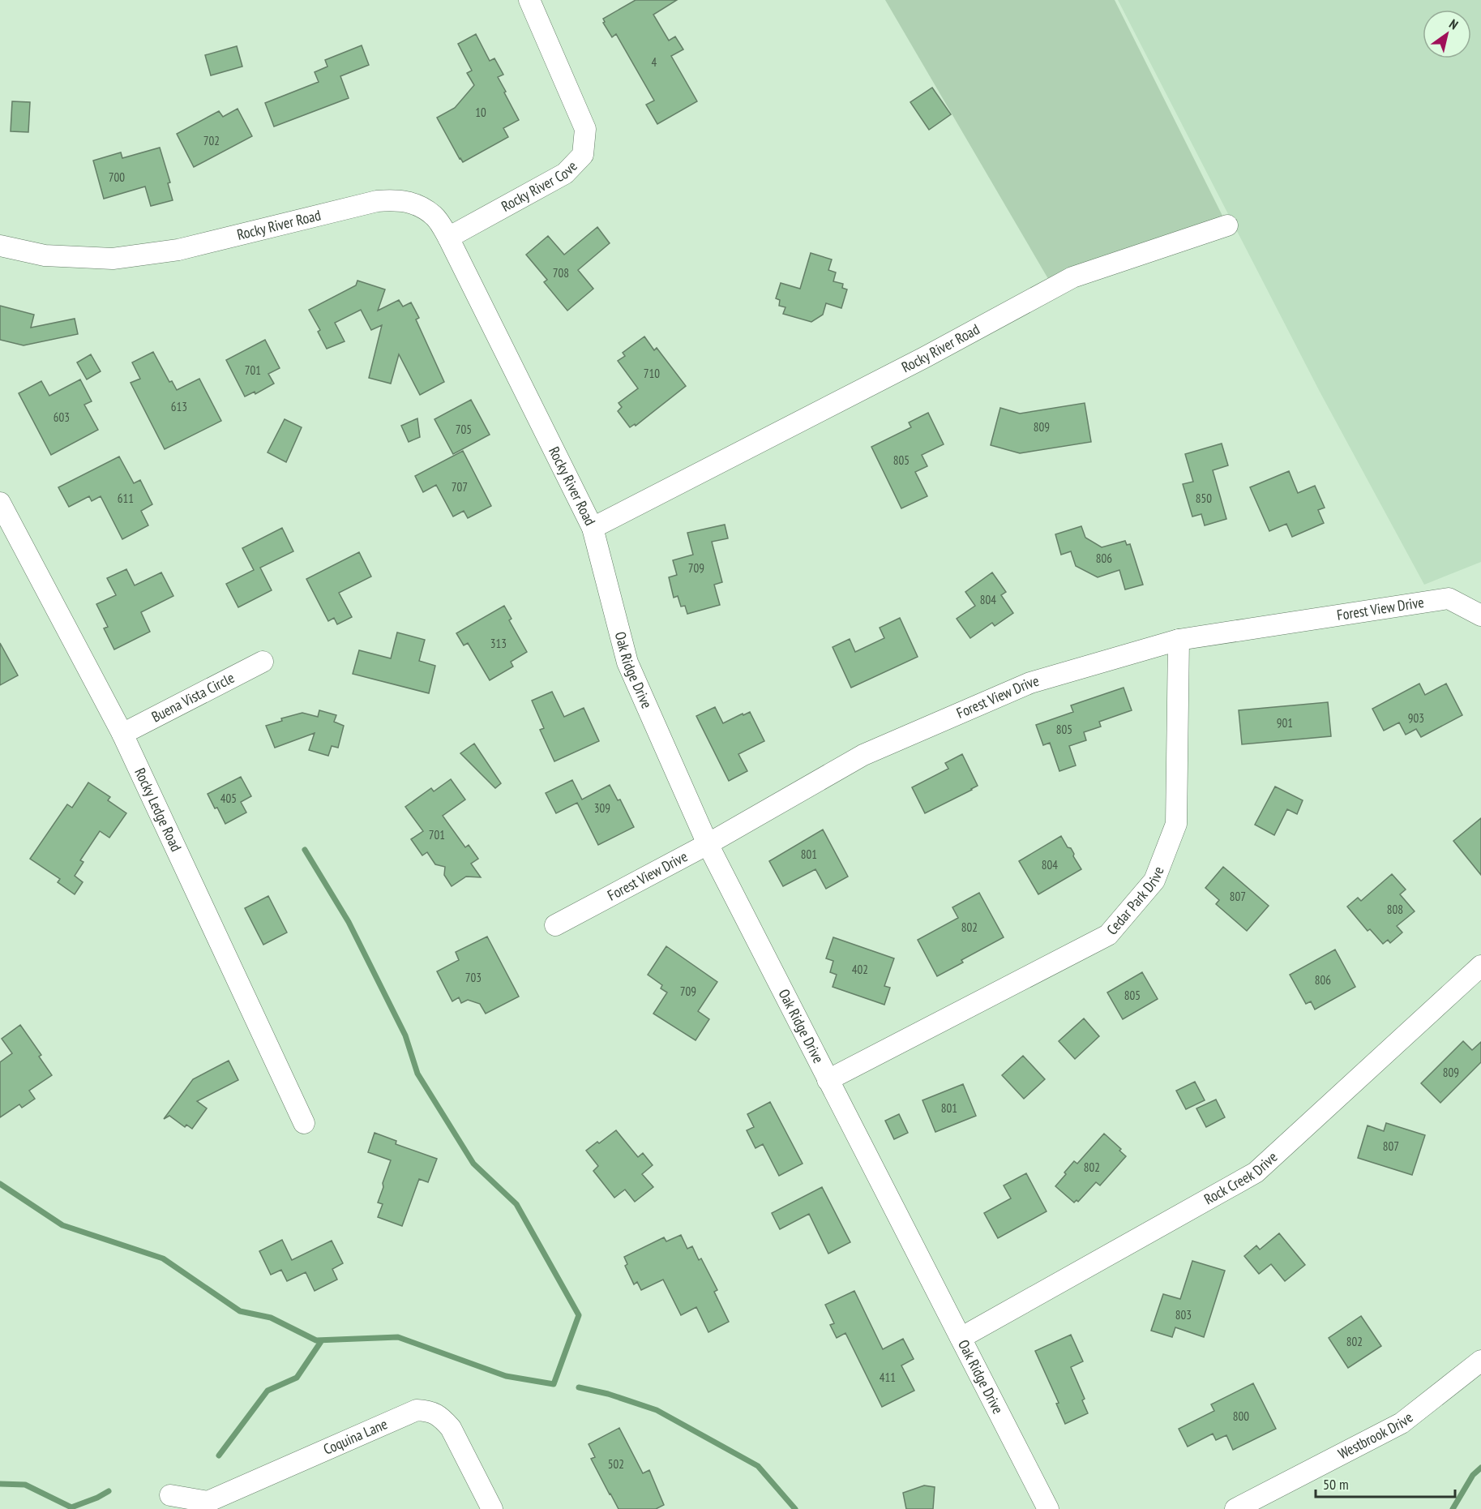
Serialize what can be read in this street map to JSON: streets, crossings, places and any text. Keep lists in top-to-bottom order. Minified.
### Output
{"streets":{"street":["Rocky River Cove","Rocky River Road","Forest View Drive","Oak Ridge Drive","Buena Vista Circle","Rocky Ledge Road","Cedar Park Drive","Rock Creek Drive","Westbrook Drive","Coquina Lane"]},"crossings":[["Rocky River Cove","Rocky River Road"],["Rocky River Road","Oak Ridge Drive"],["Forest View Drive","Oak Ridge Drive"],["Forest View Drive","Cedar Park Drive"],["Oak Ridge Drive","Cedar Park Drive"],["Oak Ridge Drive","Rock Creek Drive"],["Buena Vista Circle","Rocky Ledge Road"]],"house_numbers":["4","10","702","700","708","701","710","613","603","809","705","805","707","611","850","806","709","804","313","903","901","805","405","309","701","801","804","807","808","802","402","703","806","709","805","809","801","807","802","803","802","411","800","502"],"scale_bar":"50 m","north":"top right"}
